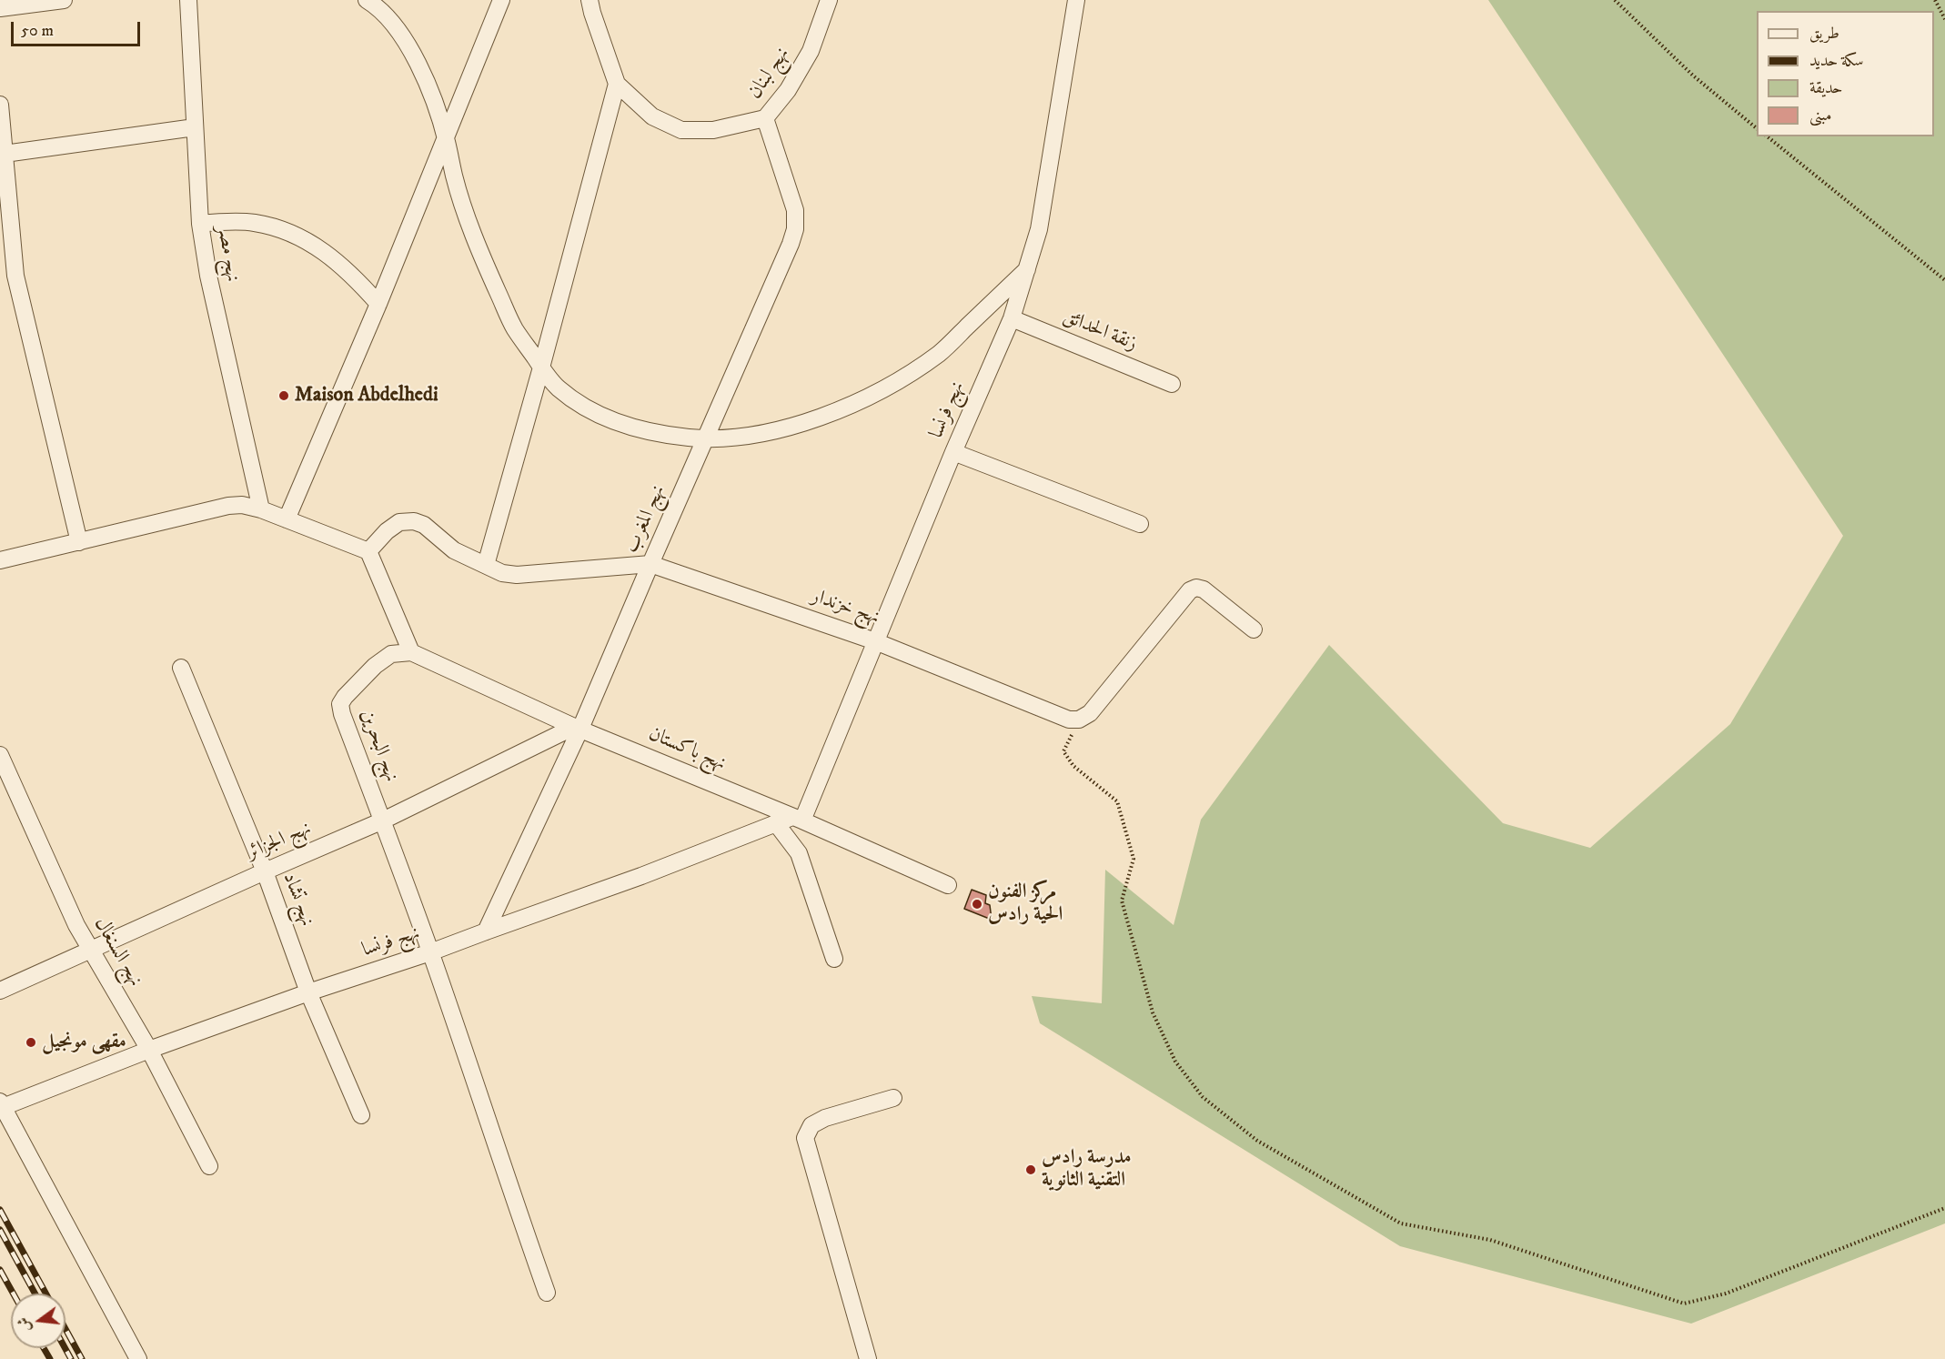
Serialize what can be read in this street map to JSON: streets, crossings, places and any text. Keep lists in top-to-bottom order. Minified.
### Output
{"streets":{"street":["نهج لبنان","نهج مصر","زنقة الحدائق","نهج فرنسا","نهج المغرب","نهج خزندار","نهج البحرين","نهج باكستان","نهج الجزائر","نهج تشاد","نهج السنغال"]},"crossings":[["نهج لبنان","نهج المغرب"],["زنقة الحدائق","نهج فرنسا"],["نهج فرنسا","نهج المغرب"],["نهج فرنسا","نهج خزندار"],["نهج فرنسا","نهج البحرين"],["نهج فرنسا","نهج باكستان"],["نهج فرنسا","نهج تشاد"],["نهج فرنسا","نهج السنغال"],["نهج المغرب","نهج خزندار"],["نهج المغرب","نهج باكستان"],["نهج المغرب","نهج الجزائر"],["نهج البحرين","نهج باكستان"],["نهج البحرين","نهج الجزائر"],["نهج باكستان","نهج الجزائر"],["نهج الجزائر","نهج تشاد"],["نهج الجزائر","نهج السنغال"]],"places":["Maison Abdelhedi","مركز الفنون الحية رادس","مقهى مونجيل","مدرسة رادس التقنية الثانوية"],"legend":["طريق","سكة حديد","حديقة","مبنى"],"scale_bar":"50 m","north":"left"}
